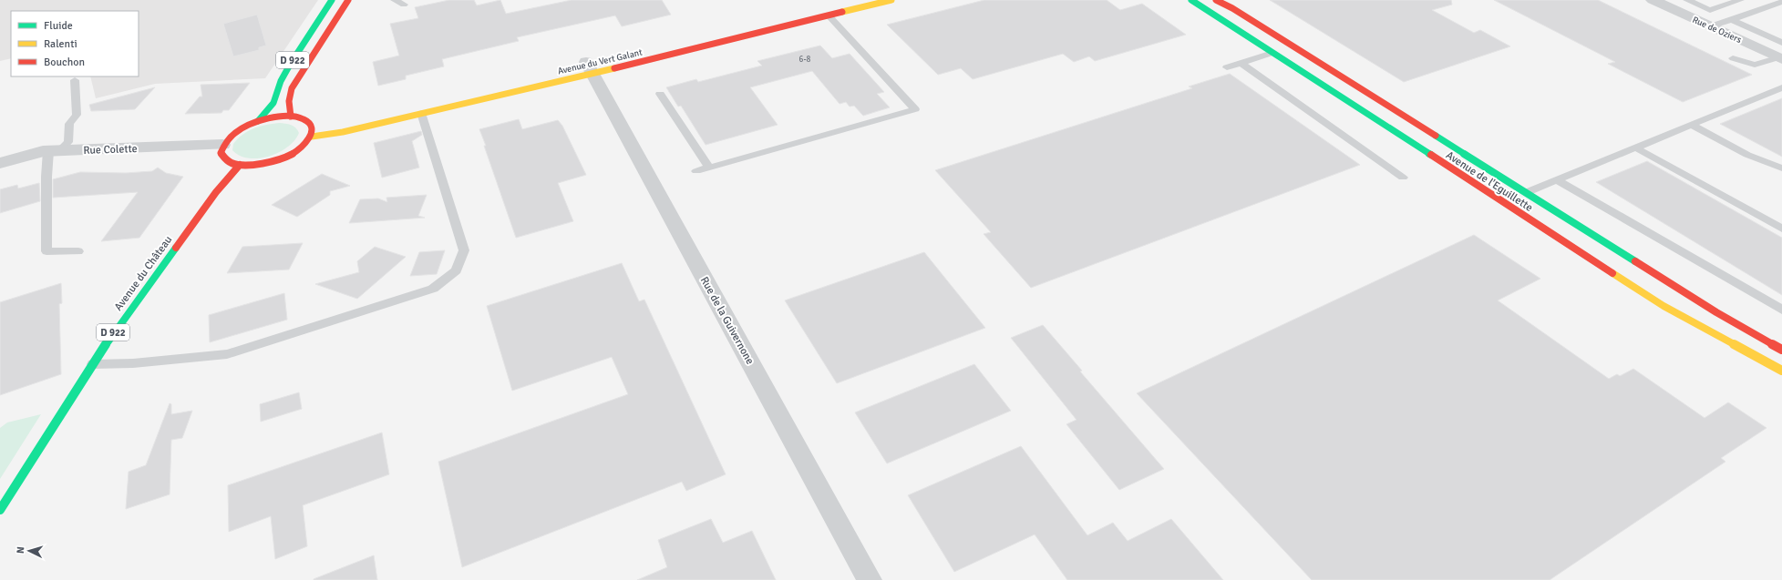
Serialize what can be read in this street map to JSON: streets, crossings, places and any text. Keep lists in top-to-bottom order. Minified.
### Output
{"streets":{"street":["Rue de Oziers","D 922","Avenue du Vert Galant","Rue Colette","Avenue de l'Eguillette","Avenue du Château","Rue de la Guivernone"]},"crossings":[["Avenue du Vert Galant","Rue de la Guivernone"]],"house_numbers":["6-8"],"legend":["Fluide","Ralenti","Bouchon"],"north":"left"}
